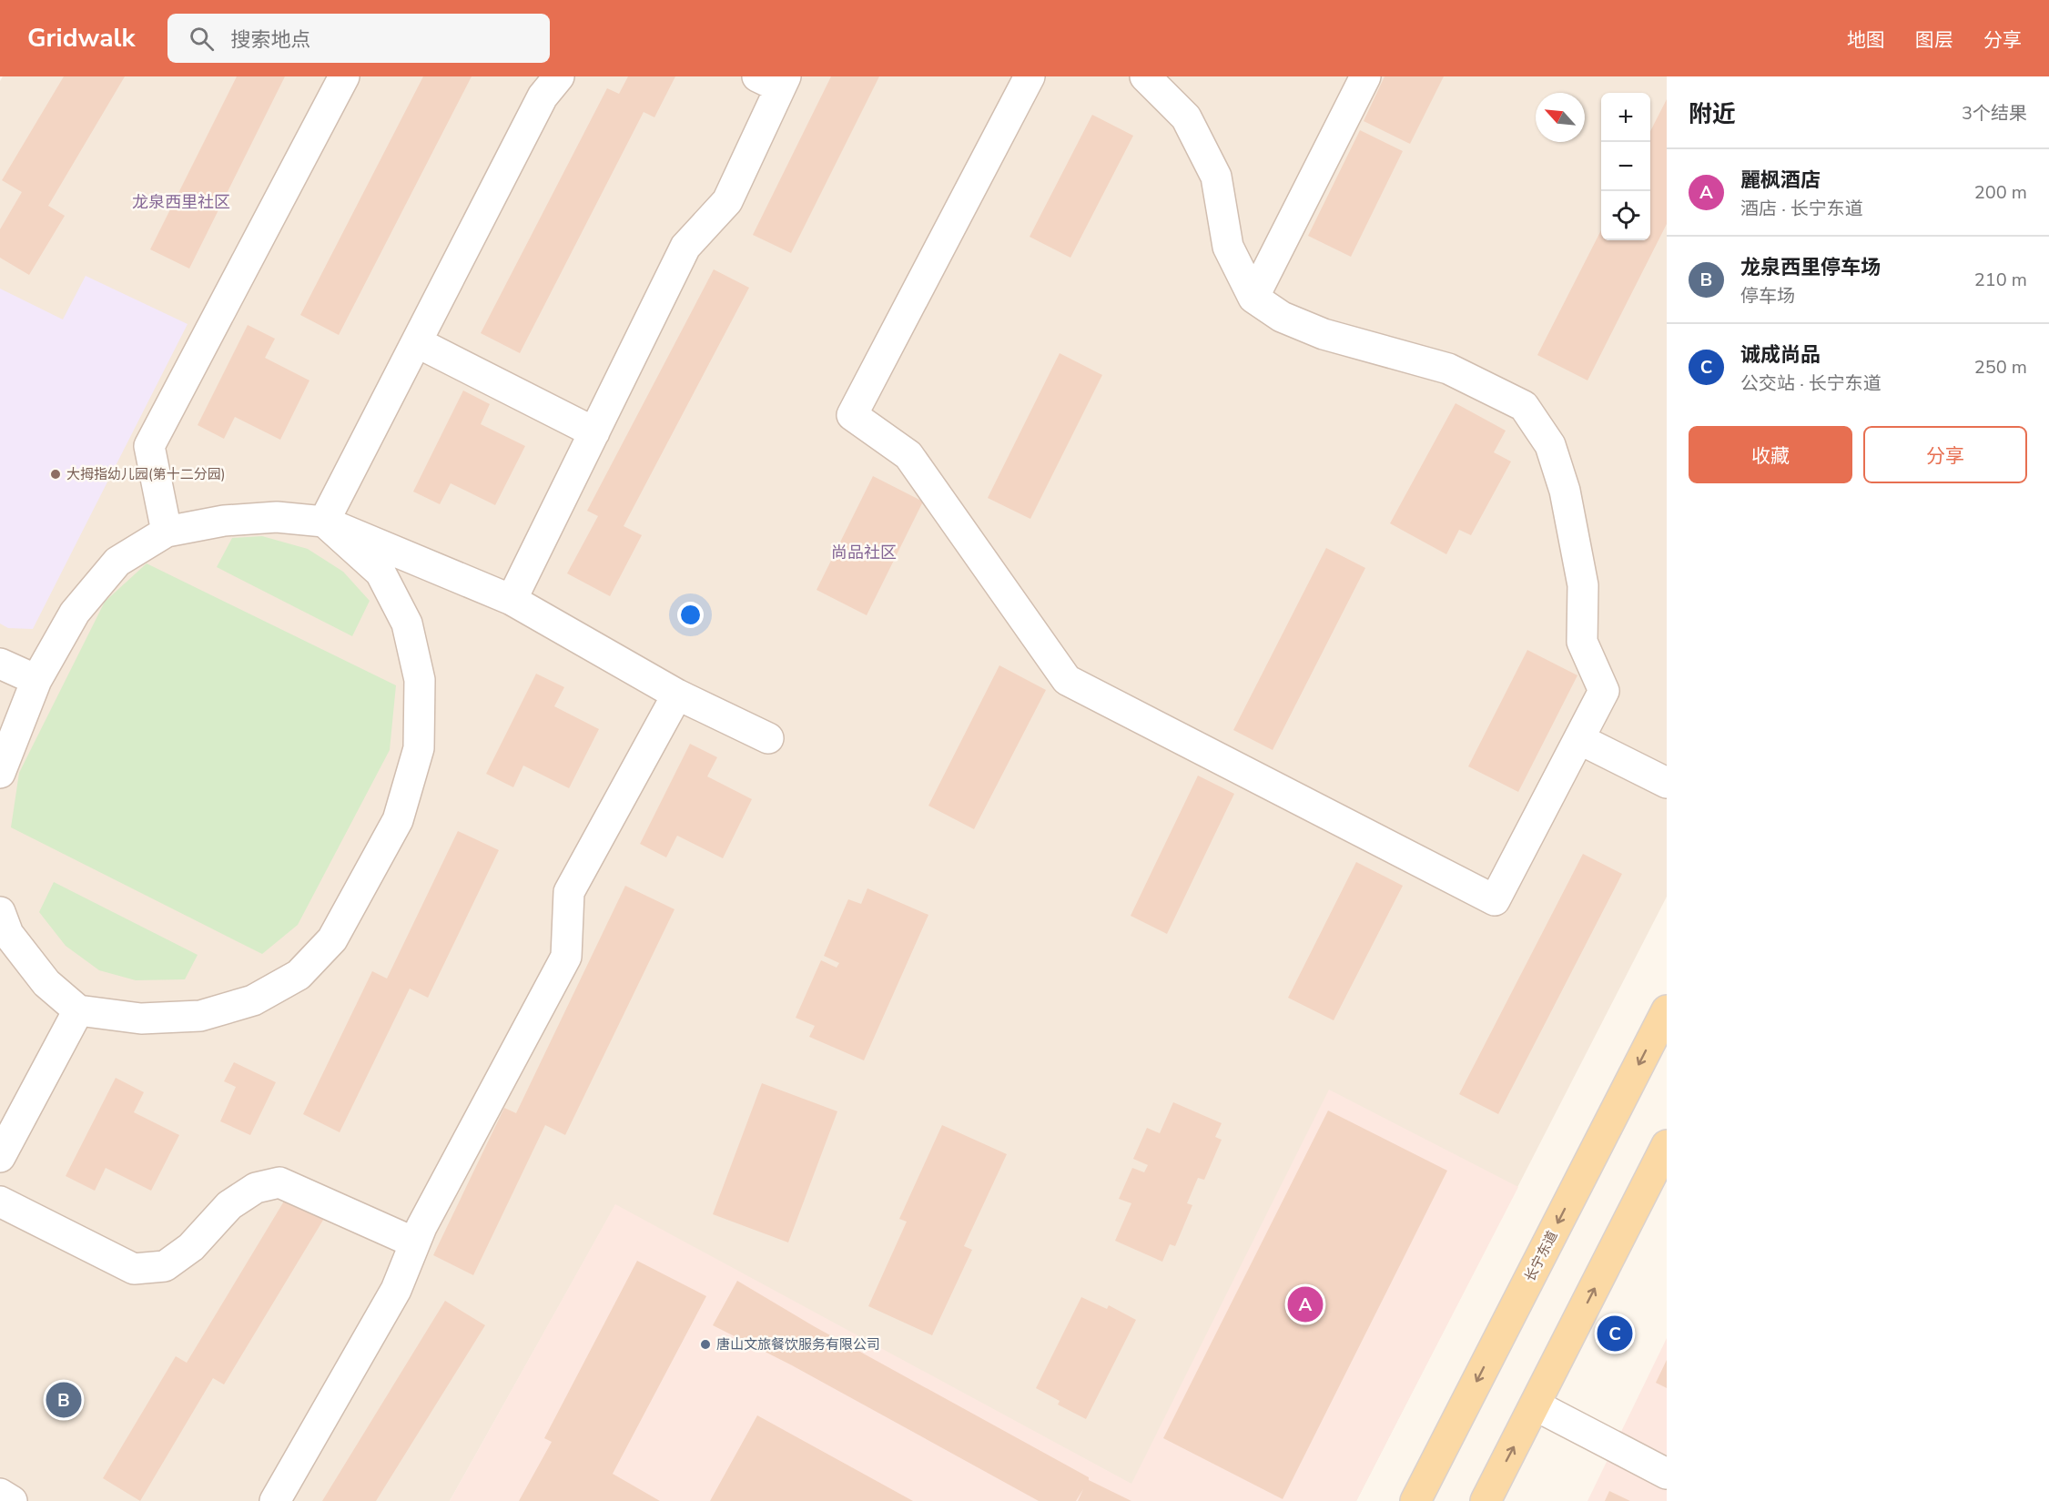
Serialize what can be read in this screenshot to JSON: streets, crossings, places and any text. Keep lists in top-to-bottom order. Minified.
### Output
{"streets":{"main road":["长宁东道"]},"districts":["龙泉西里社区","尚品社区"],"places":["大拇指幼儿园(第十二分园)","唐山文旅餐饮服务有限公司"],"north":"top left","page":{"header":"Gridwalk","search":"搜索地点","nav":["地图","图层","分享"],"heading":["附近","3个结果"],"map_buttons":["+","−"],"list":[{"mark":"A","name":"麗枫酒店","note":"酒店 · 长宁东道","value":"200 m"},{"mark":"B","name":"龙泉西里停车场","note":"停车场","value":"210 m"},{"mark":"C","name":"诚成尚品","note":"公交站 · 长宁东道","value":"250 m"}],"buttons":["收藏","分享"],"pins":["A","C","B"]}}
